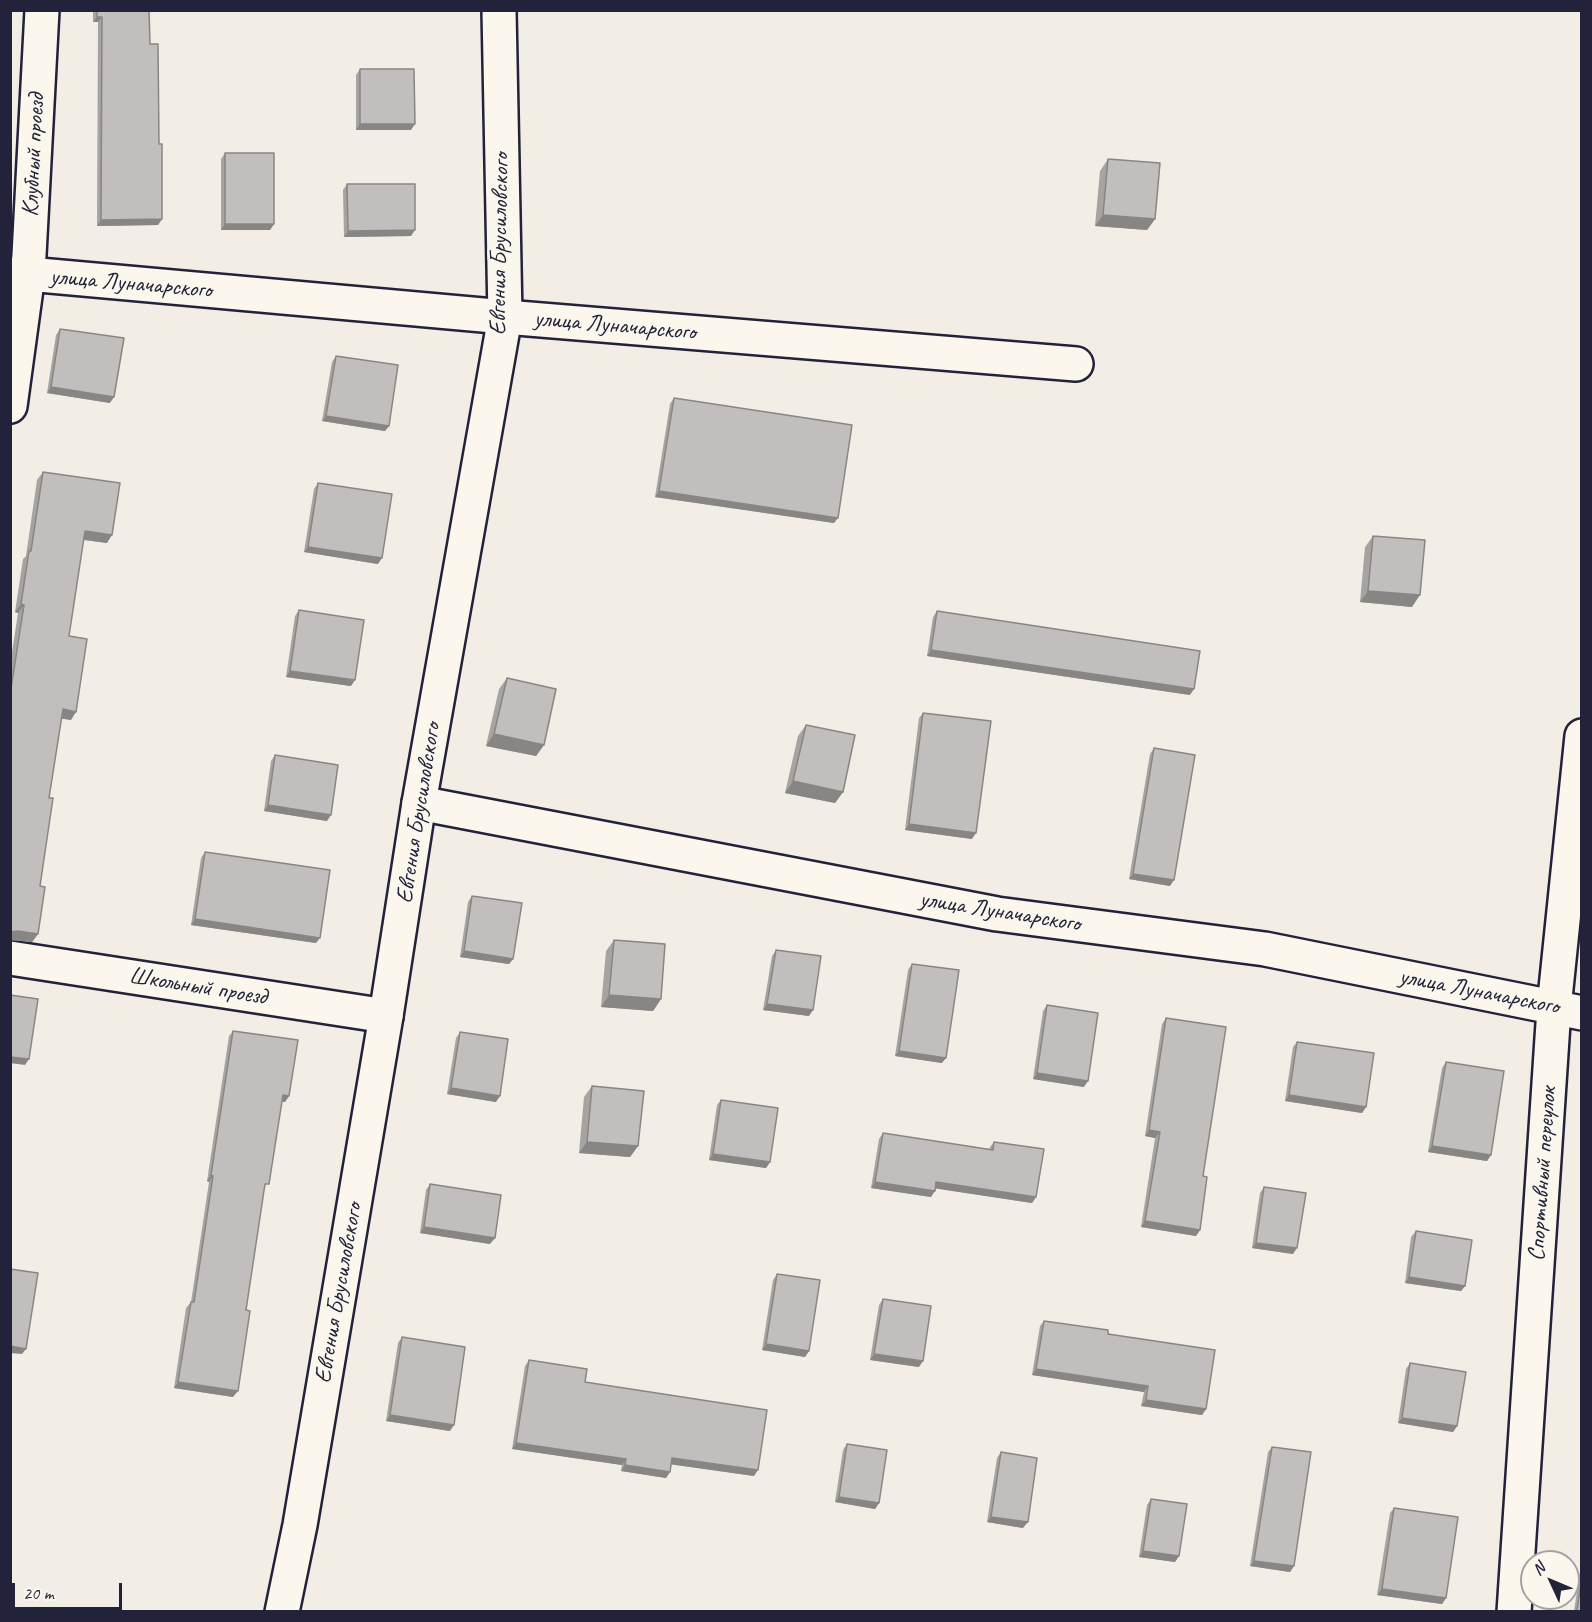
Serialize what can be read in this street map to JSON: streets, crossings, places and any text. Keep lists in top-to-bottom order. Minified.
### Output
{"streets":{"street":["Клубный проезд","Евгения Брусиловского","улица Луначарского","Школьный проезд","Спортивный переулок"]},"crossings":[["Клубный проезд","улица Луначарского"],["Евгения Брусиловского","улица Луначарского"],["Евгения Брусиловского","Школьный проезд"],["улица Луначарского","Спортивный переулок"]],"scale_bar":"20 m","north":"top left"}
